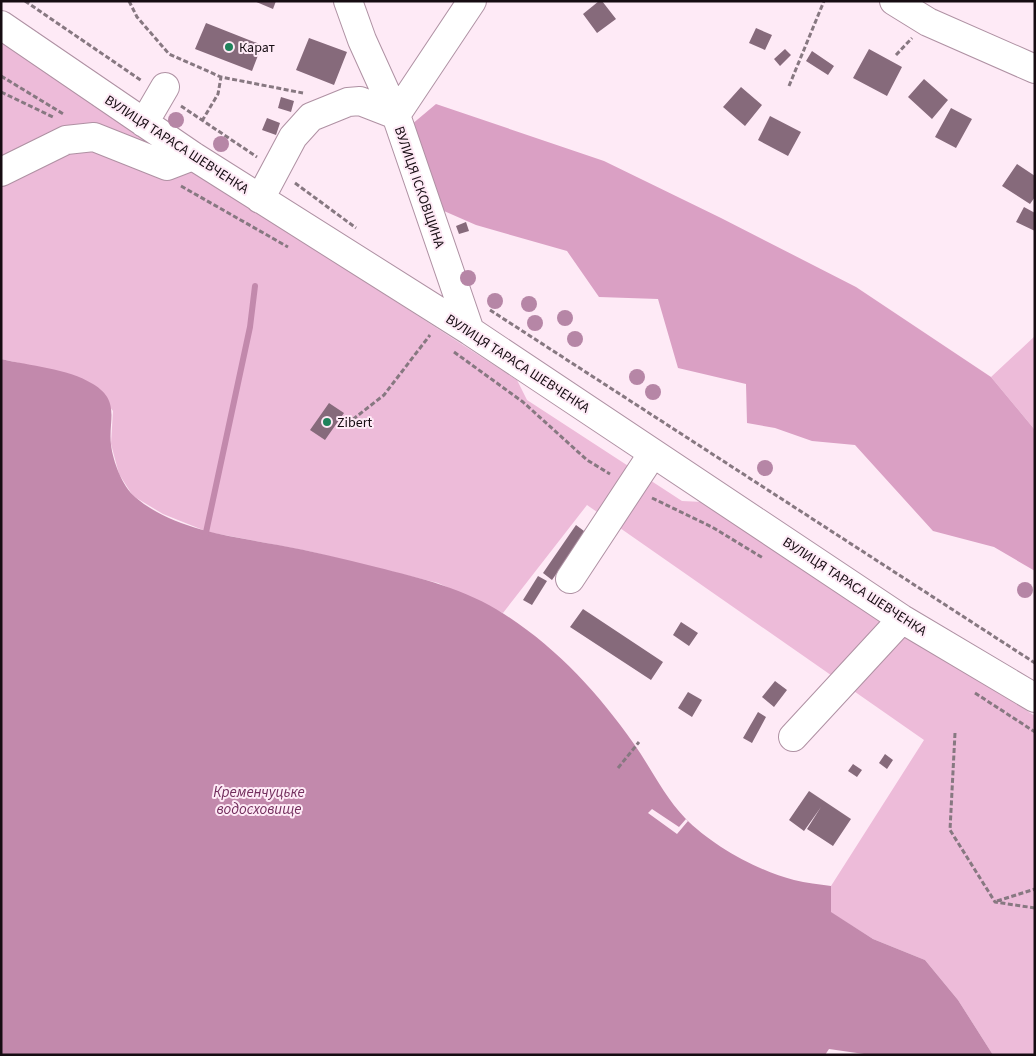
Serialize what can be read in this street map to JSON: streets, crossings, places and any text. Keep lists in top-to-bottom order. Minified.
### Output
{"streets":{"street":["ВУЛИЦЯ ТАРАСА ШЕВЧЕНКА","ВУЛИЦЯ ІСКОВЩИНА"]},"crossings":[["ВУЛИЦЯ ТАРАСА ШЕВЧЕНКА","ВУЛИЦЯ ІСКОВЩИНА"]],"water":["Кременчуцьке водосховище"],"places":["Карат","Zibert"]}
